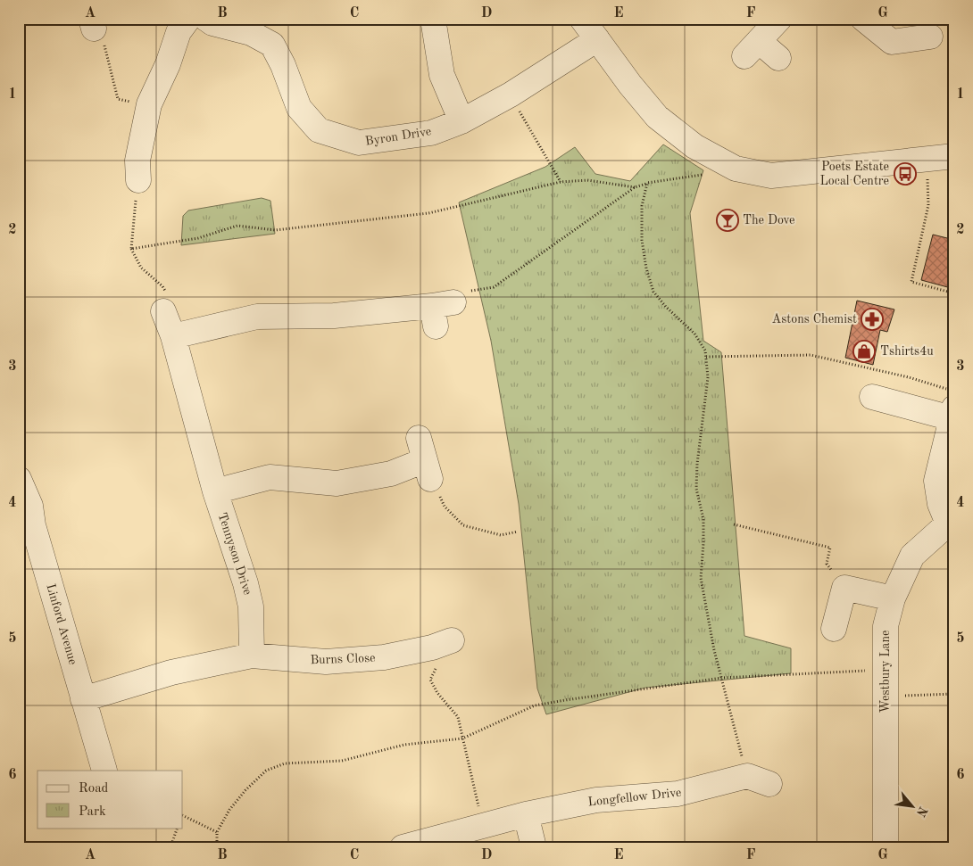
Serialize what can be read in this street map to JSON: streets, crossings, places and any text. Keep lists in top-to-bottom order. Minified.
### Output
{"streets":{"street":["Byron Drive","Tennyson Drive","Linford Avenue","Burns Close","Westbury Lane","Longfellow Drive"]},"crossings":[["Tennyson Drive","Burns Close"]],"places":{"bus stop":["Poets Estate Local Centre"],"bar":["The Dove"],"pharmacy":["Astons Chemist"],"shop":["Tshirts4u"]},"legend":["Road","Park"],"north":"bottom right","grid":{"columns":["A","B","C","D","E","F","G"],"rows":["1","2","3","4","5","6"]}}
